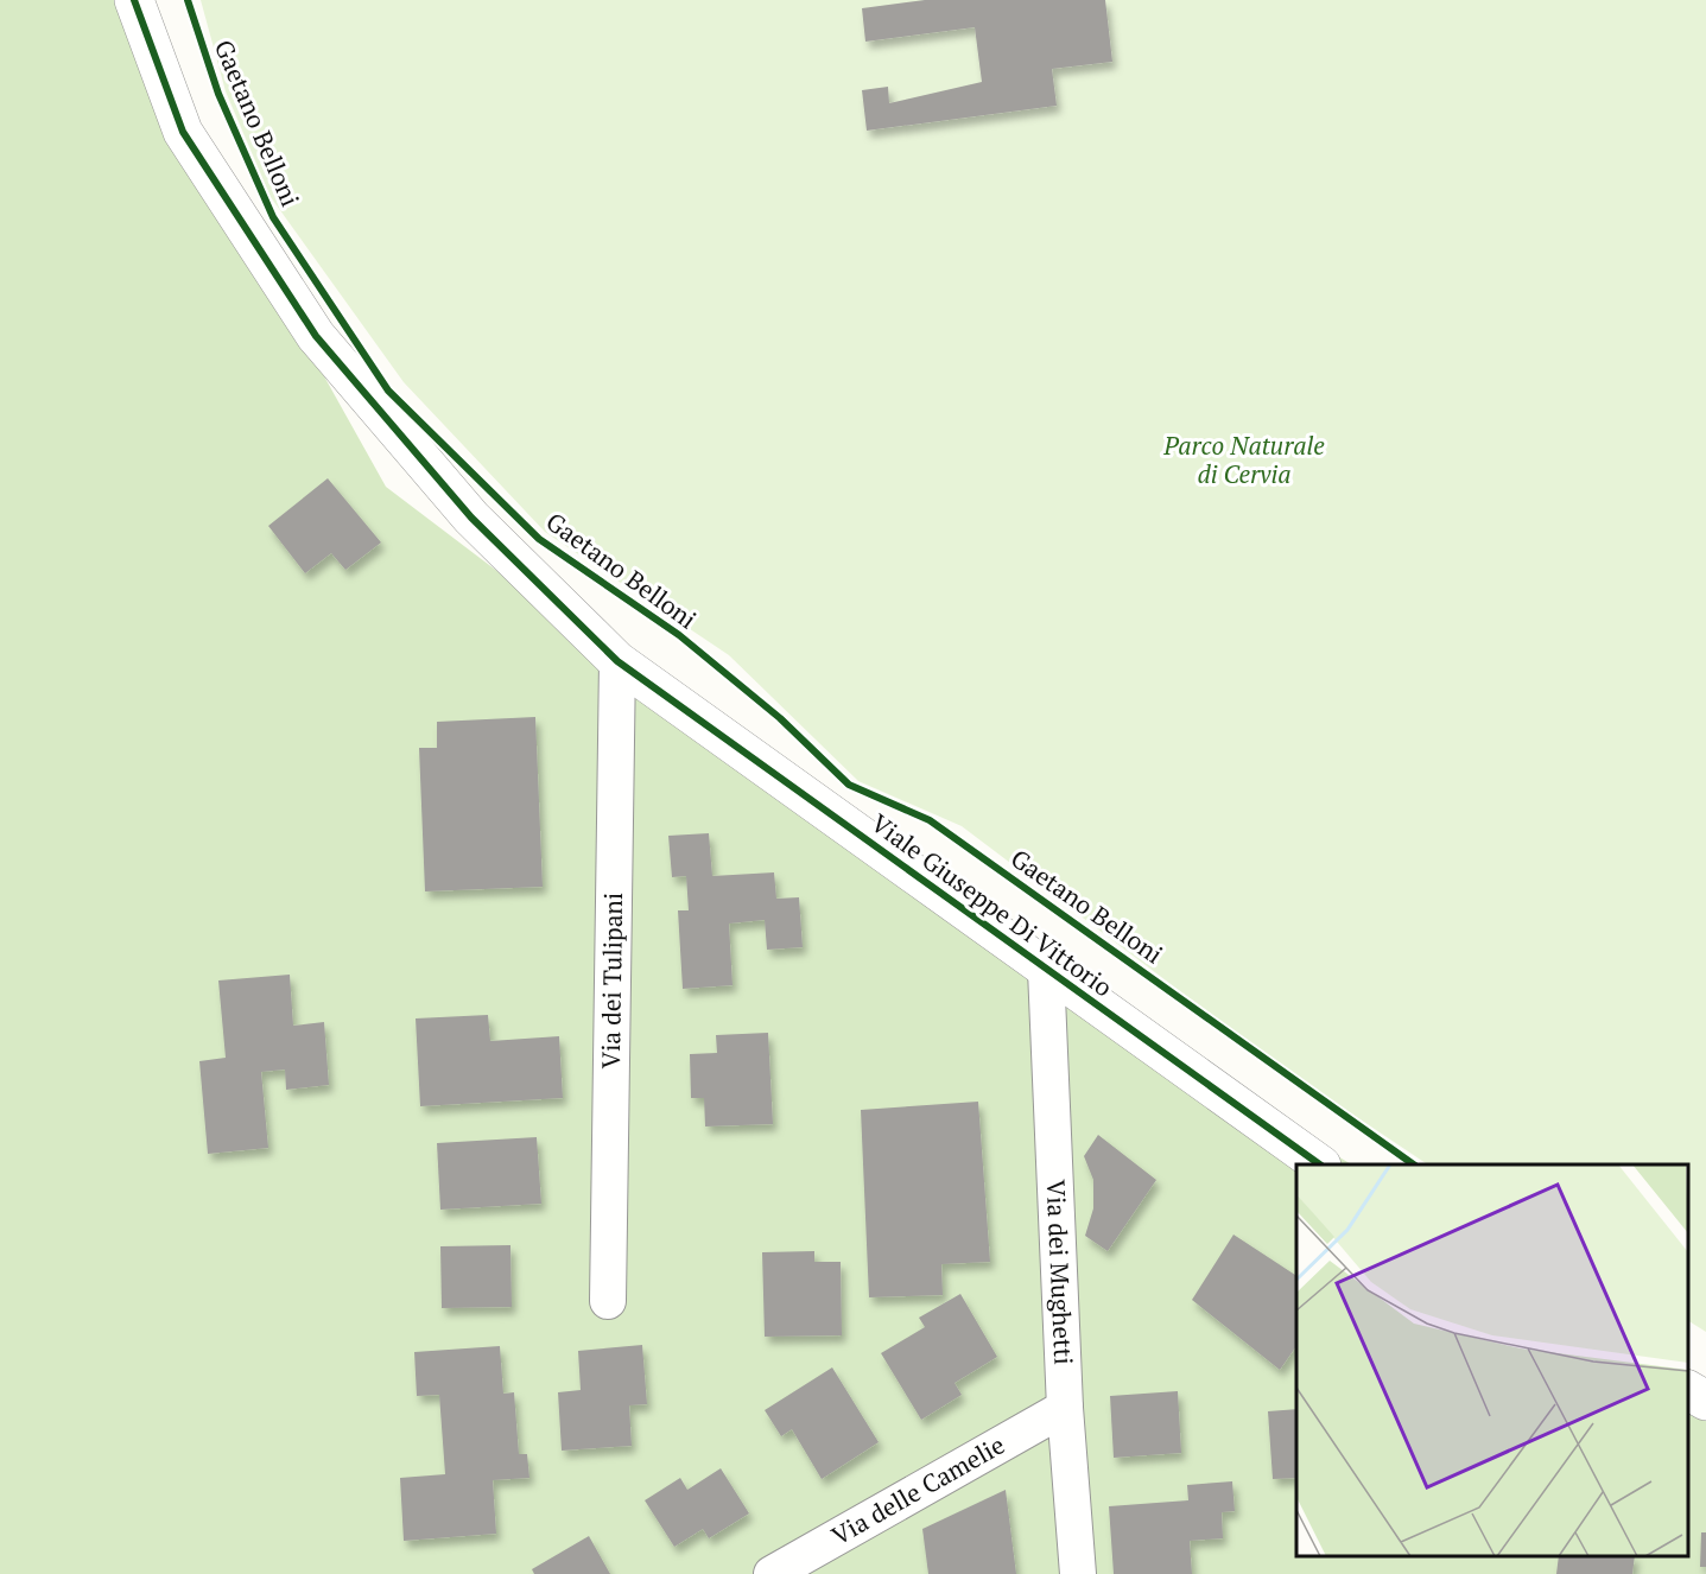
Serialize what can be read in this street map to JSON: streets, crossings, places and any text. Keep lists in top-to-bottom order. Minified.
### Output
{"streets":{"street":["Viale Giuseppe Di Vittorio","Via dei Tulipani","Via dei Mughetti","Via delle Camelie"],"cycle path":["Gaetano Belloni"]},"crossings":[["Viale Giuseppe Di Vittorio","Via dei Tulipani"],["Viale Giuseppe Di Vittorio","Via dei Mughetti"],["Via dei Mughetti","Via delle Camelie"]],"parks":["Parco Naturale di Cervia"]}
